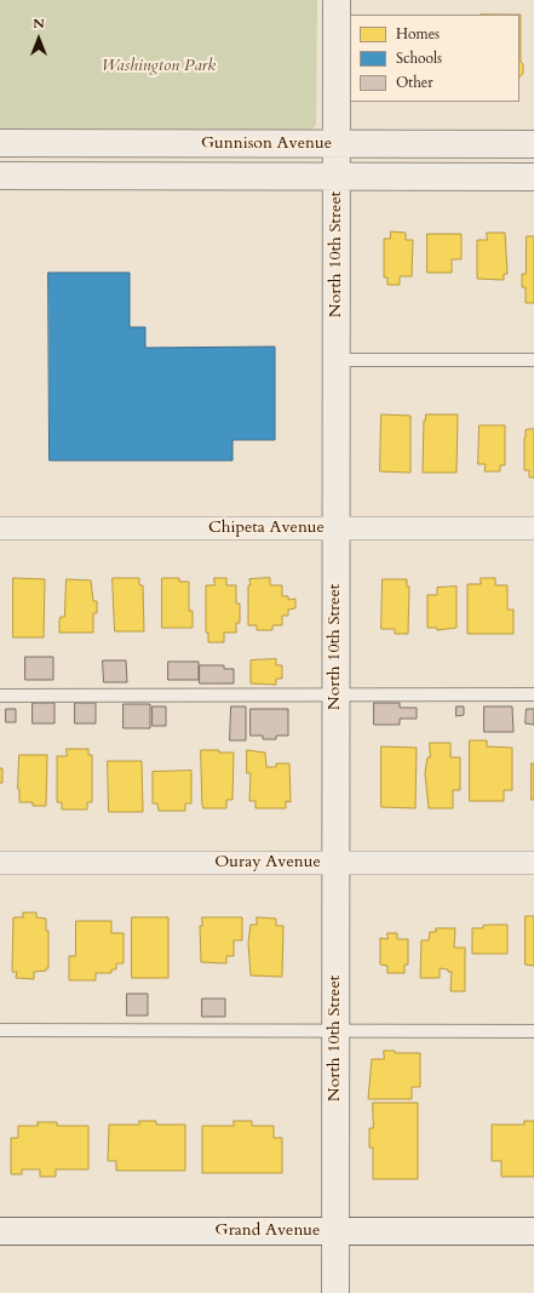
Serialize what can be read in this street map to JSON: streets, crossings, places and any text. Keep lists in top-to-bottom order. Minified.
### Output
{"streets":{"street":["Gunnison Avenue","North 10th Street","Chipeta Avenue","Ouray Avenue","Grand Avenue"]},"crossings":[["Gunnison Avenue","North 10th Street"],["North 10th Street","Chipeta Avenue"],["North 10th Street","Ouray Avenue"],["North 10th Street","Grand Avenue"]],"parks":["Washington Park"],"legend":["Homes","Schools","Other"],"north":"top"}
